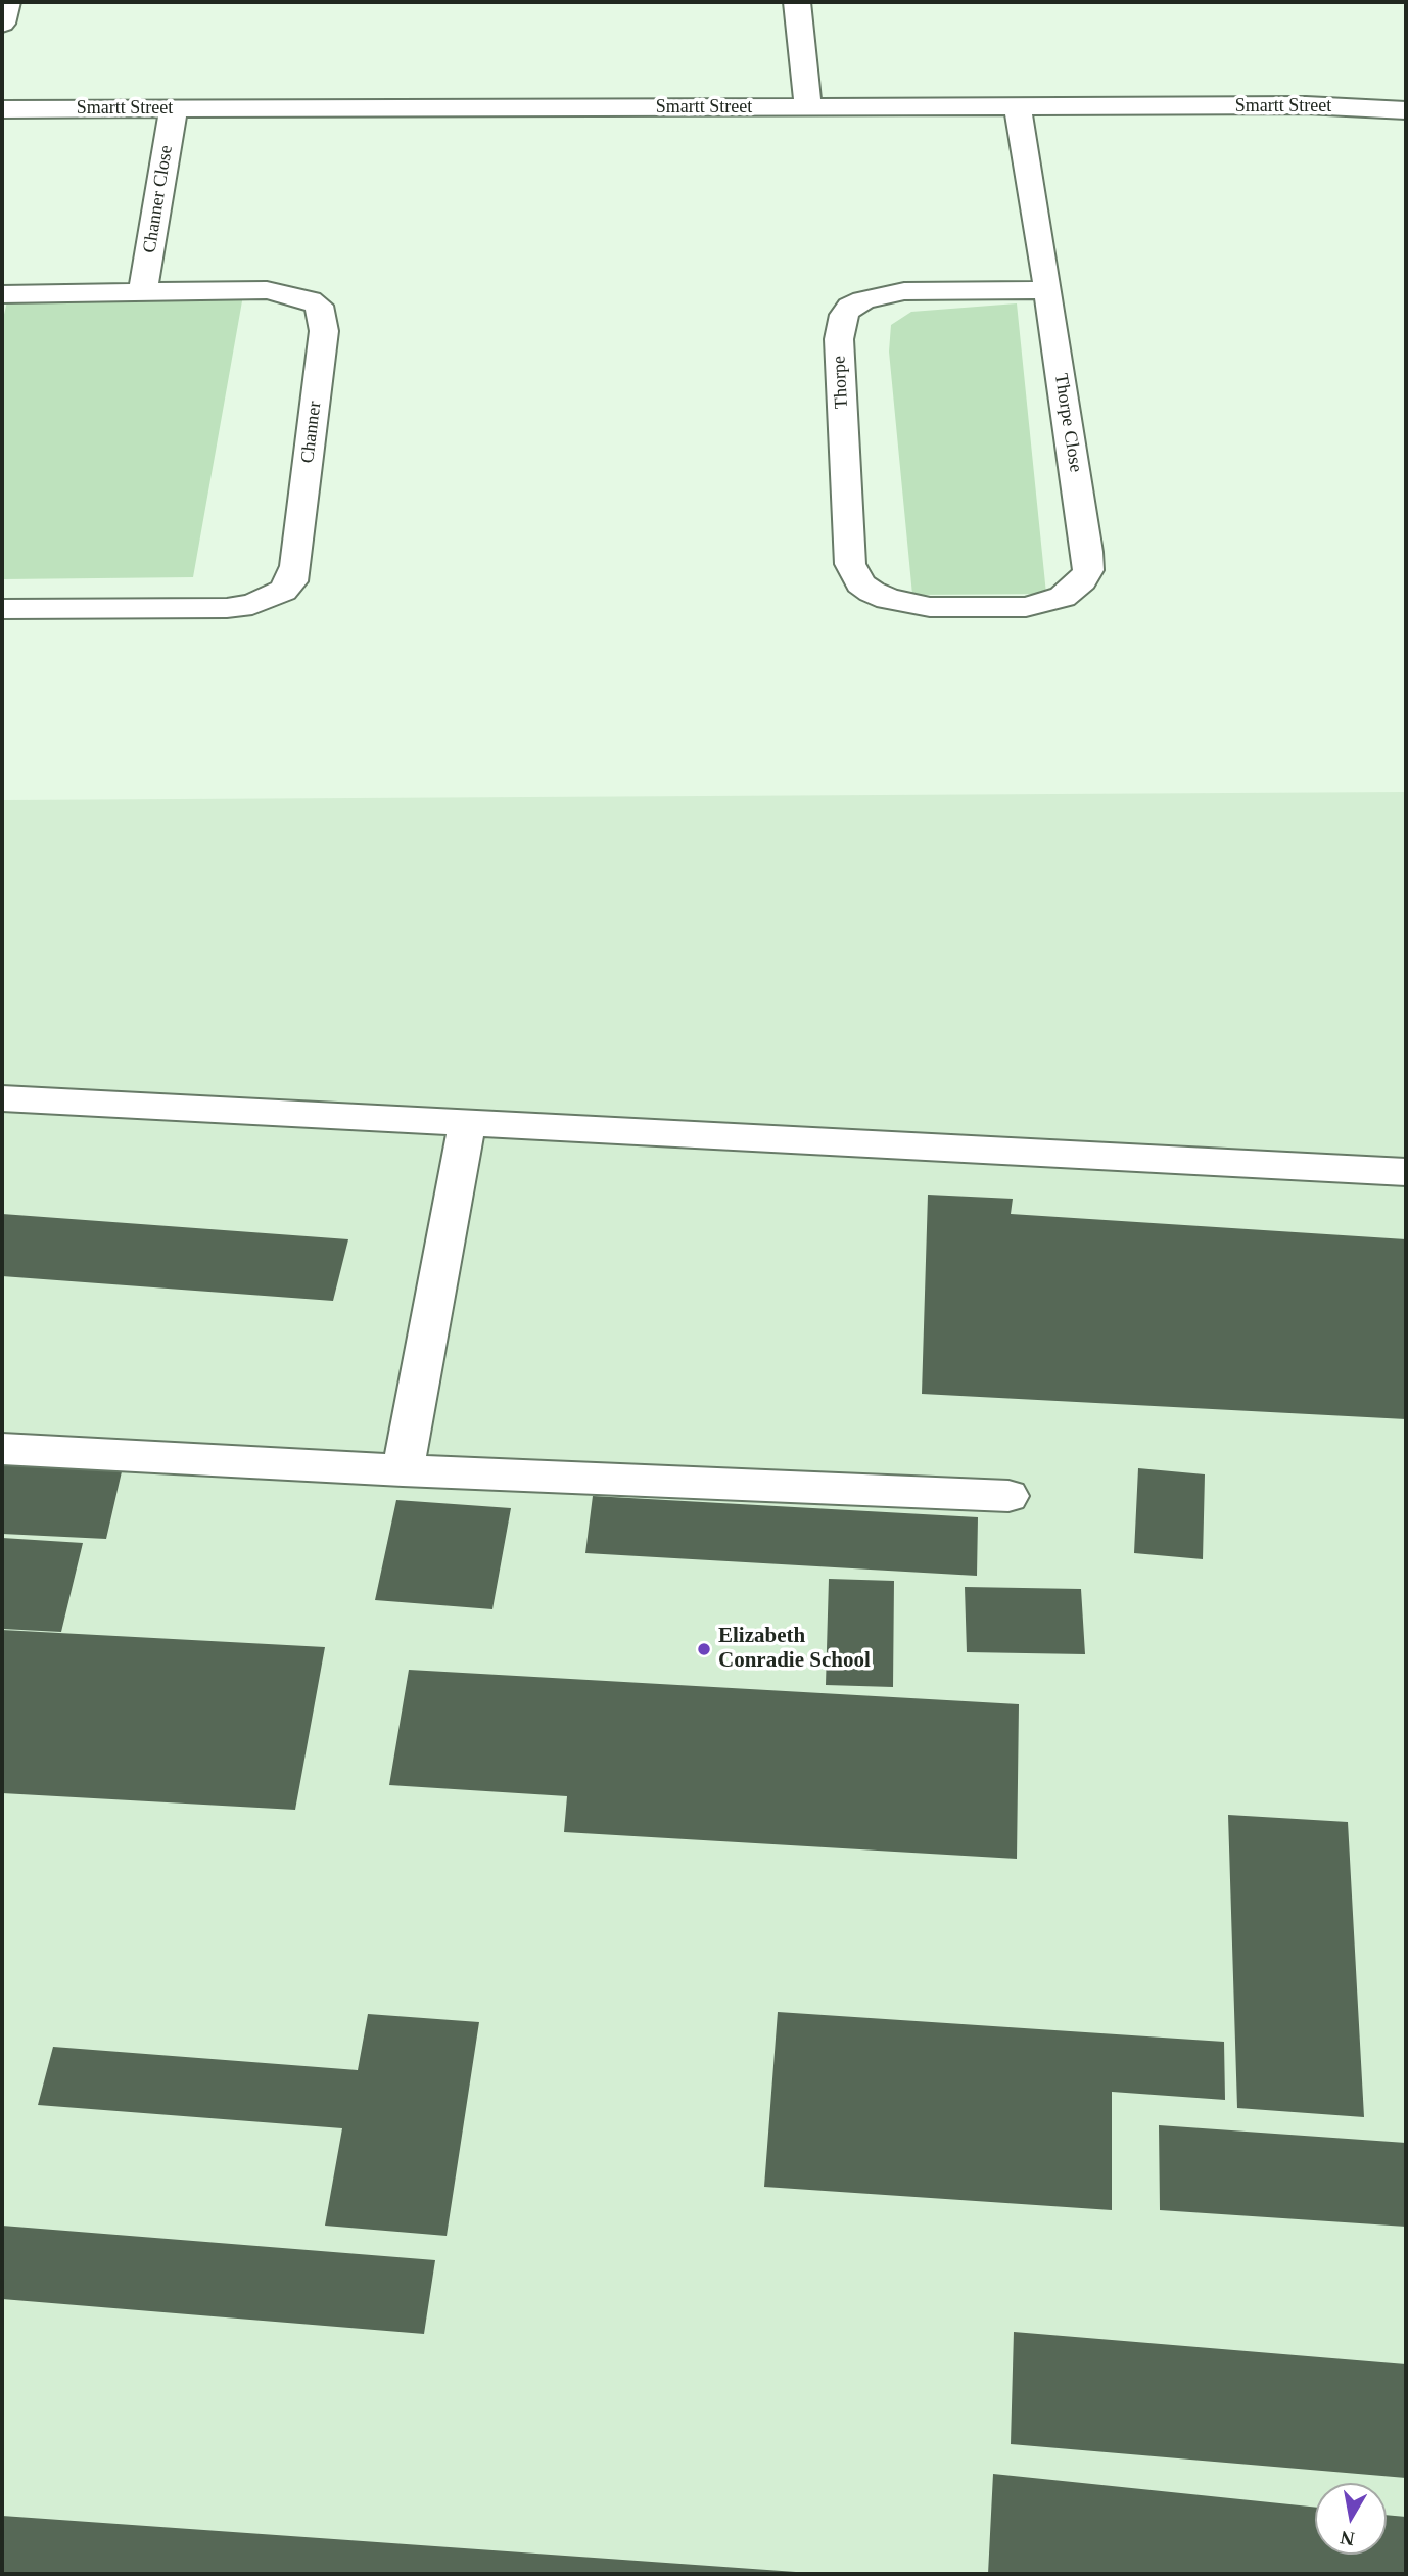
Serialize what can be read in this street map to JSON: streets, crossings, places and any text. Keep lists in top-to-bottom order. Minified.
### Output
{"streets":{"street":["Smartt Street","Channer Close","Thorpe","Thorpe Close","Channer"]},"crossings":[["Smartt Street","Channer Close"],["Smartt Street","Thorpe Close"],["Channer Close","Channer"],["Thorpe","Thorpe Close"]],"places":["Elizabeth Conradie School"],"north":"bottom"}
